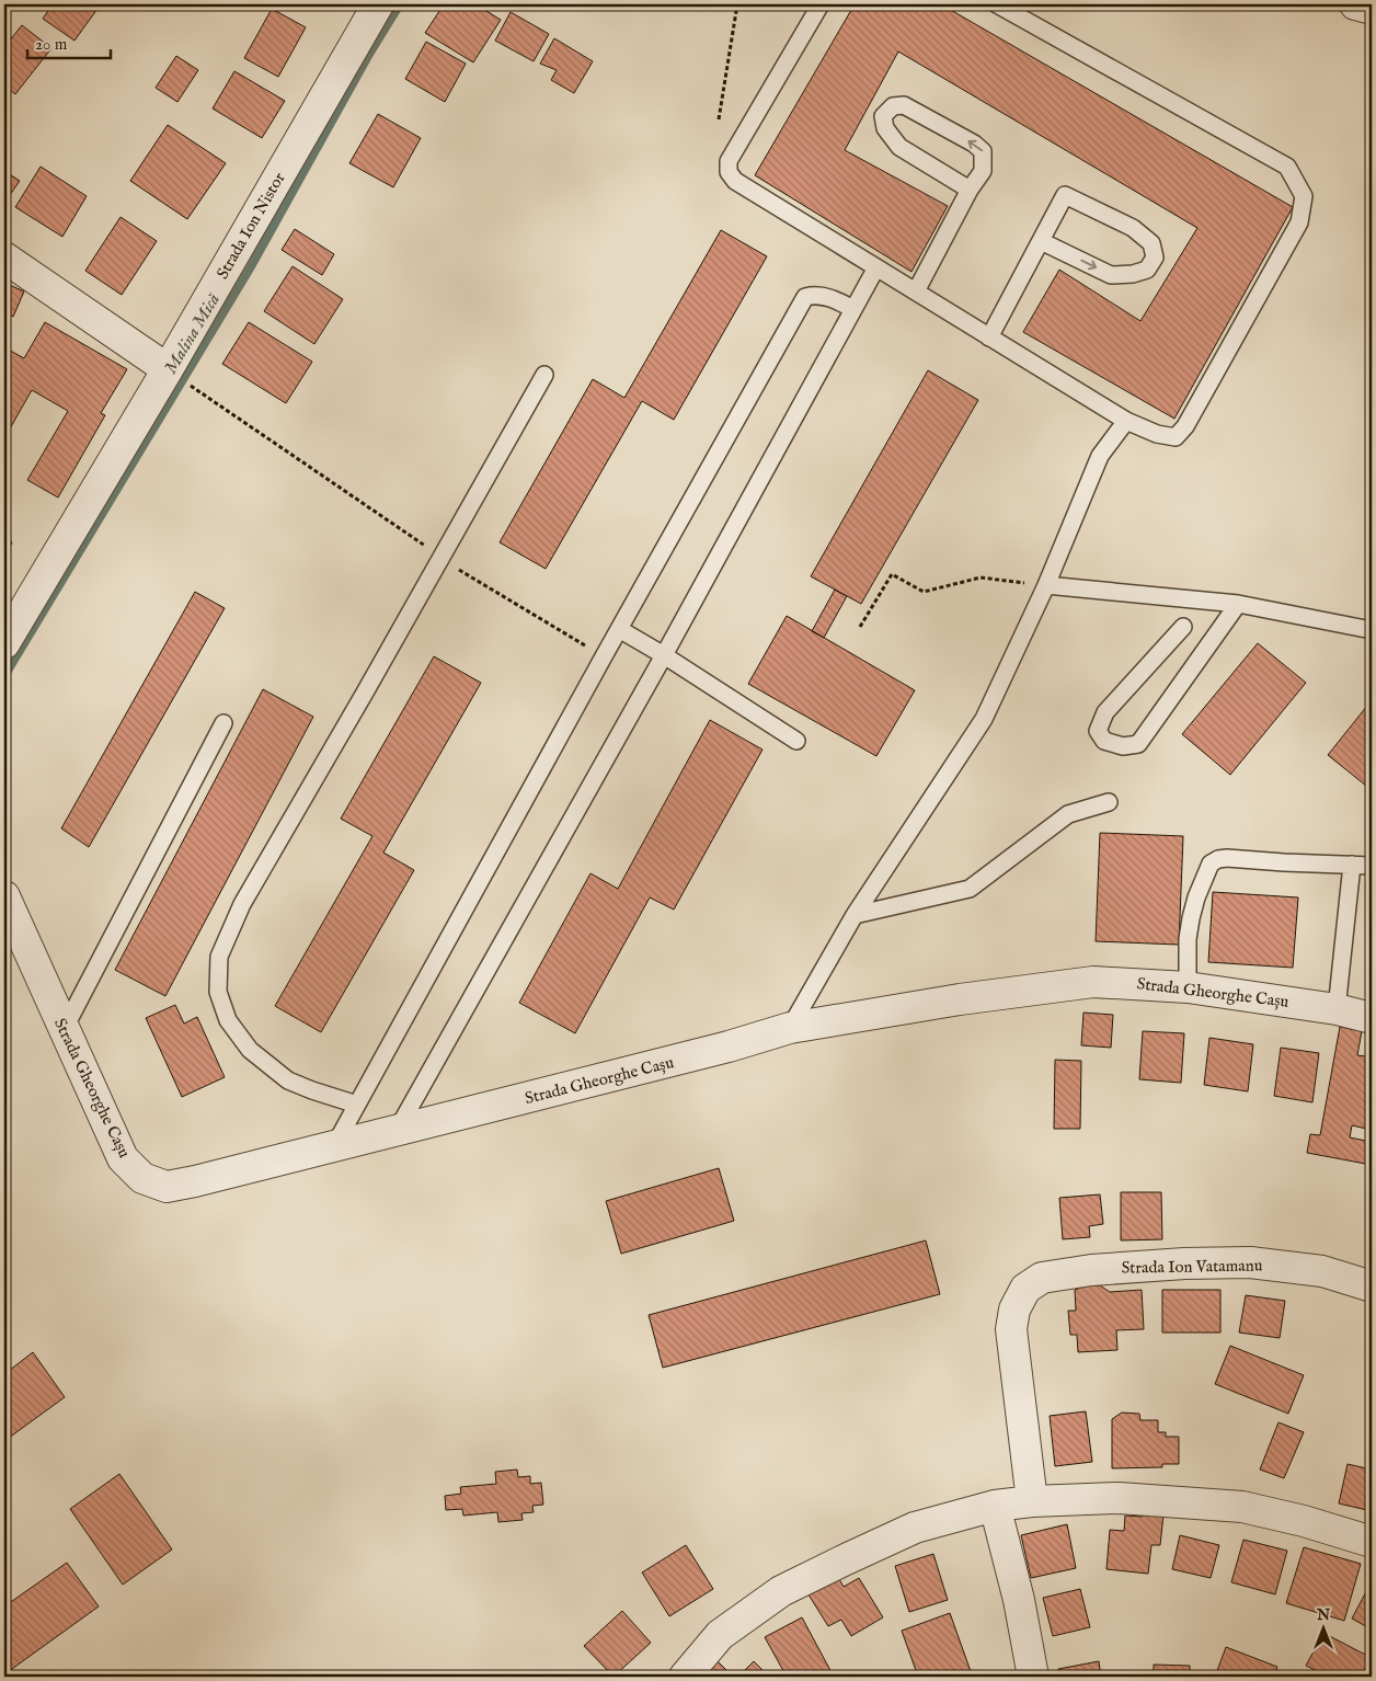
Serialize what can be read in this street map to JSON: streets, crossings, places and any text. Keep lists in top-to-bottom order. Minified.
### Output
{"streets":{"street":["Strada Ion Nistor","Strada Gheorghe Cașu","Strada Ion Vatamanu"]},"water":["Malina Mică"],"scale_bar":"20 m","north":"top"}
